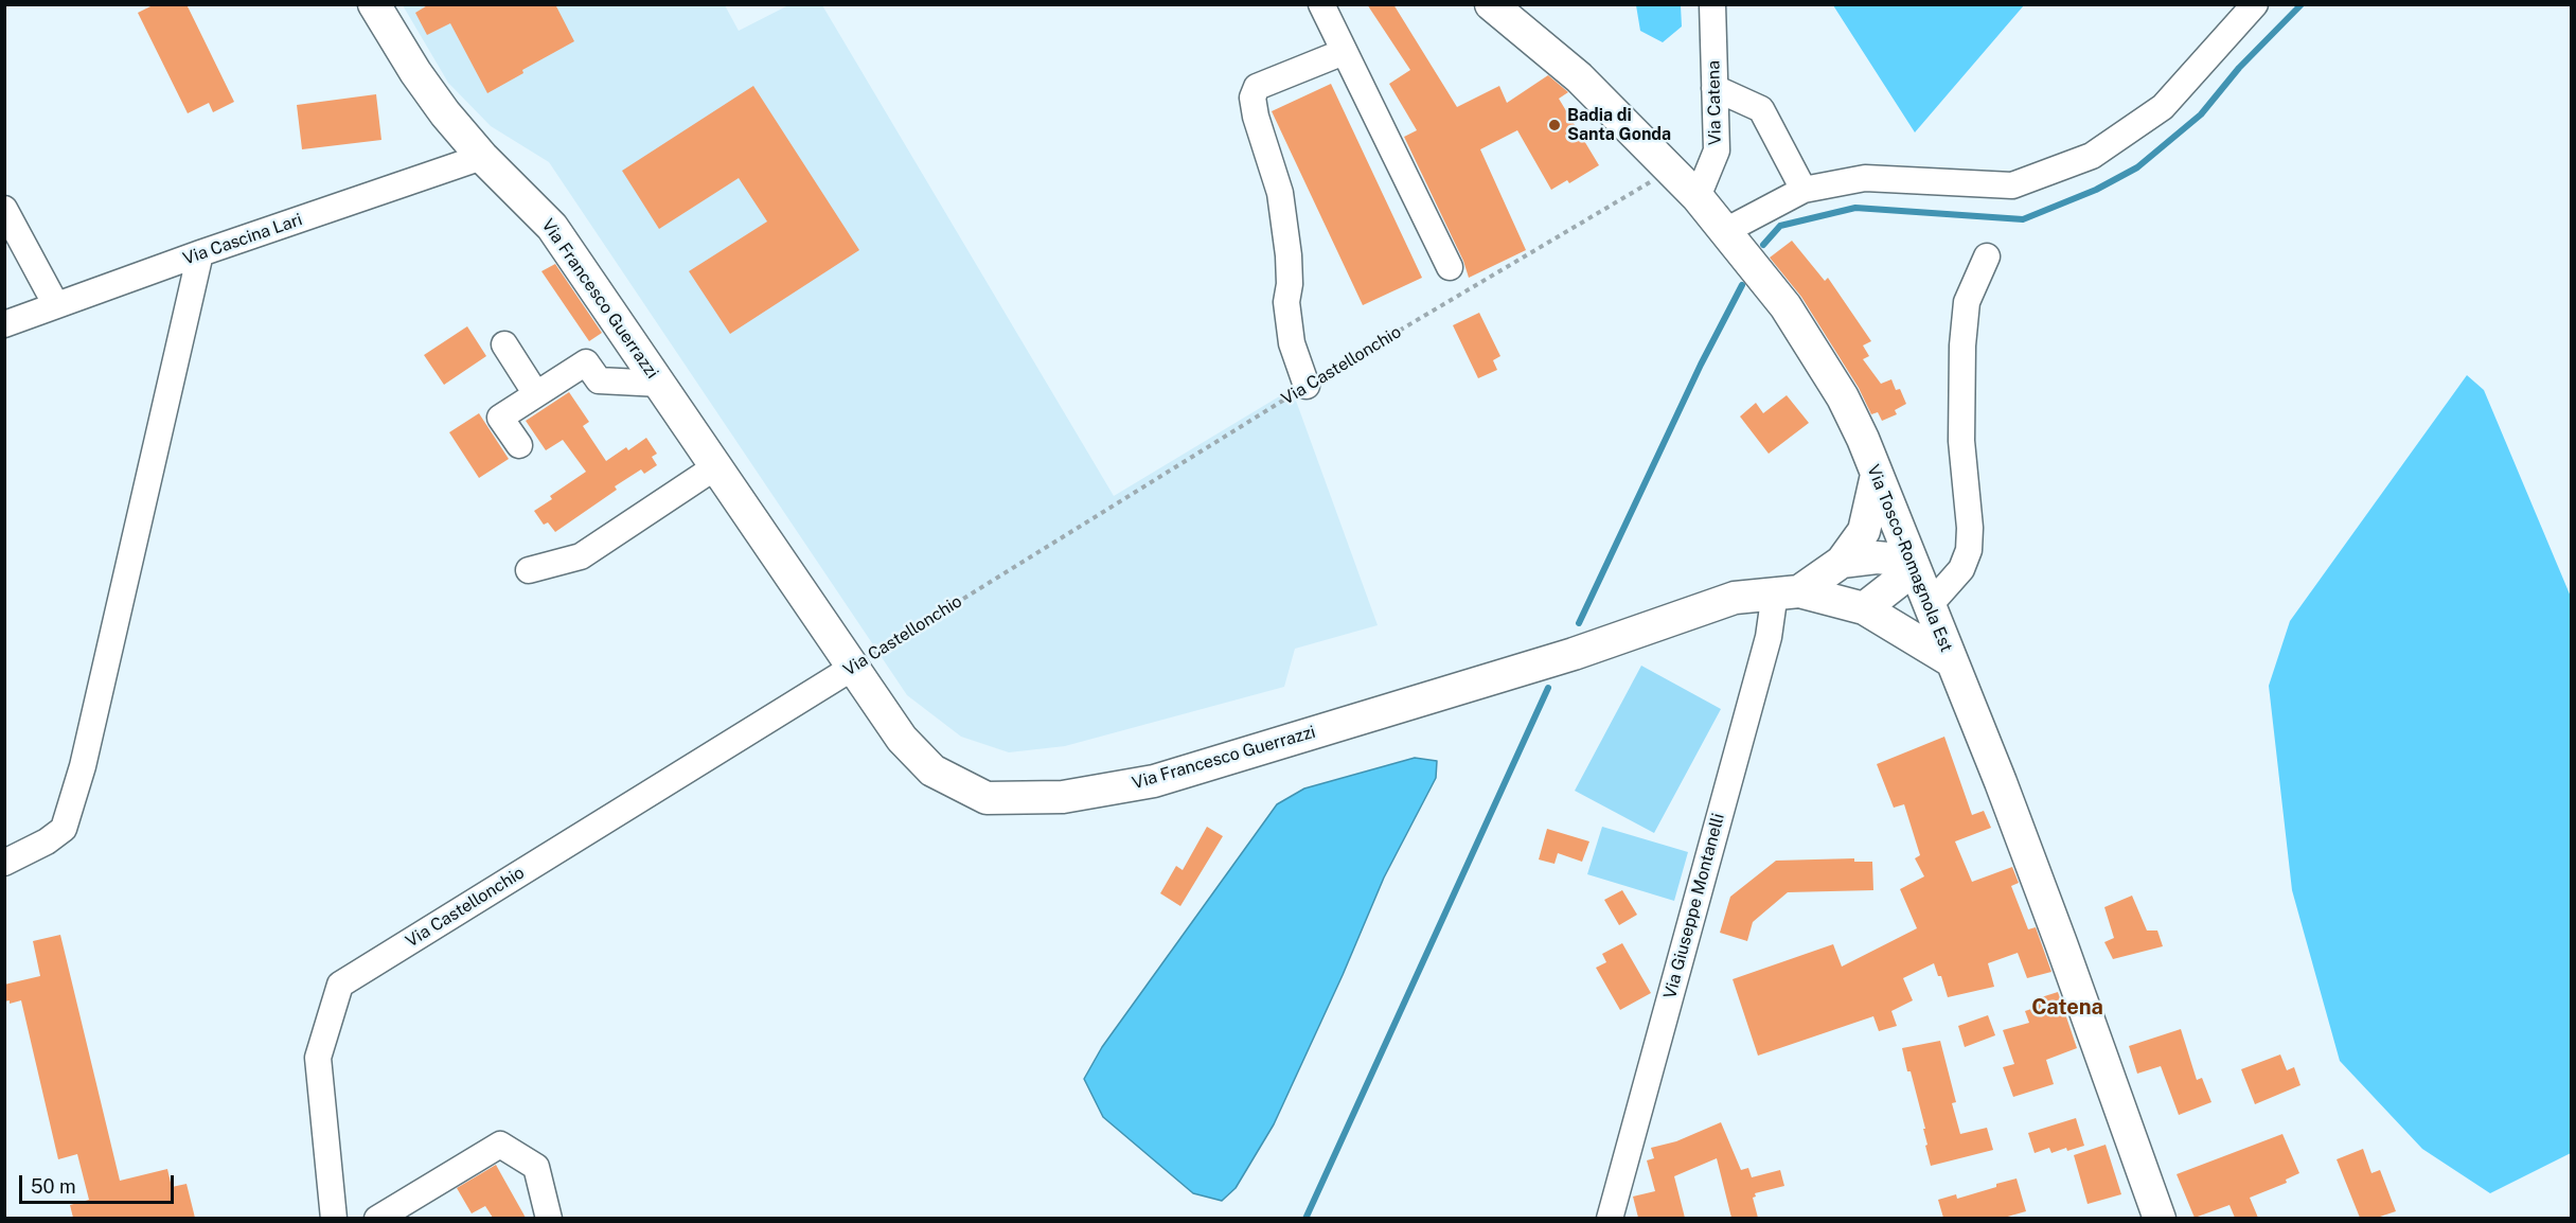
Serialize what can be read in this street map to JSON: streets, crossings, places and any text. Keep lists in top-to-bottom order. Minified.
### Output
{"streets":{"main road":["Via Francesco Guerrazzi","Via Tosco-Romagnola Est"],"street":["Via Catena","Via Cascina Lari","Via Castellonchio","Via Giuseppe Montanelli"]},"crossings":[["Via Catena","Via Tosco-Romagnola Est"],["Via Cascina Lari","Via Francesco Guerrazzi"],["Via Francesco Guerrazzi","Via Castellonchio"],["Via Francesco Guerrazzi","Via Tosco-Romagnola Est"],["Via Francesco Guerrazzi","Via Giuseppe Montanelli"],["Via Castellonchio","Via Tosco-Romagnola Est"]],"districts":["Catena"],"places":["Badia di Santa Gonda"],"scale_bar":"50 m"}
